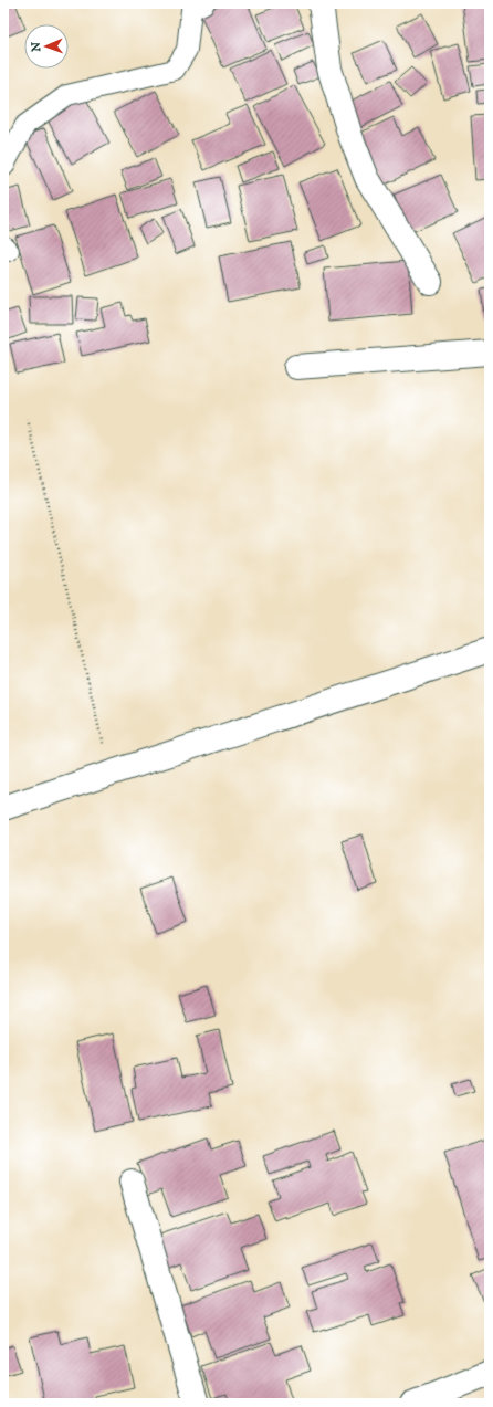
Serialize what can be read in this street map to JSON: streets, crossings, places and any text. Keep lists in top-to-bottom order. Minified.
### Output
{"north":"left"}
